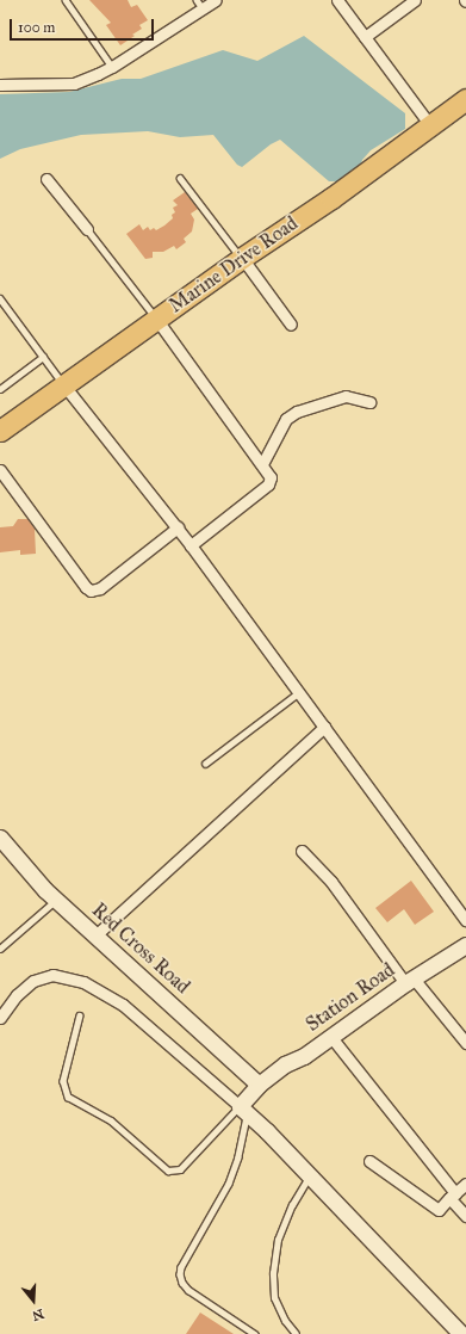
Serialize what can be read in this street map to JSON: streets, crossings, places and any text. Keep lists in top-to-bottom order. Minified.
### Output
{"streets":{"highway":["Marine Drive Road"],"main road":["Red Cross Road","Station Road"]},"crossings":[["Red Cross Road","Station Road"]],"scale_bar":"100 m","north":"bottom"}
